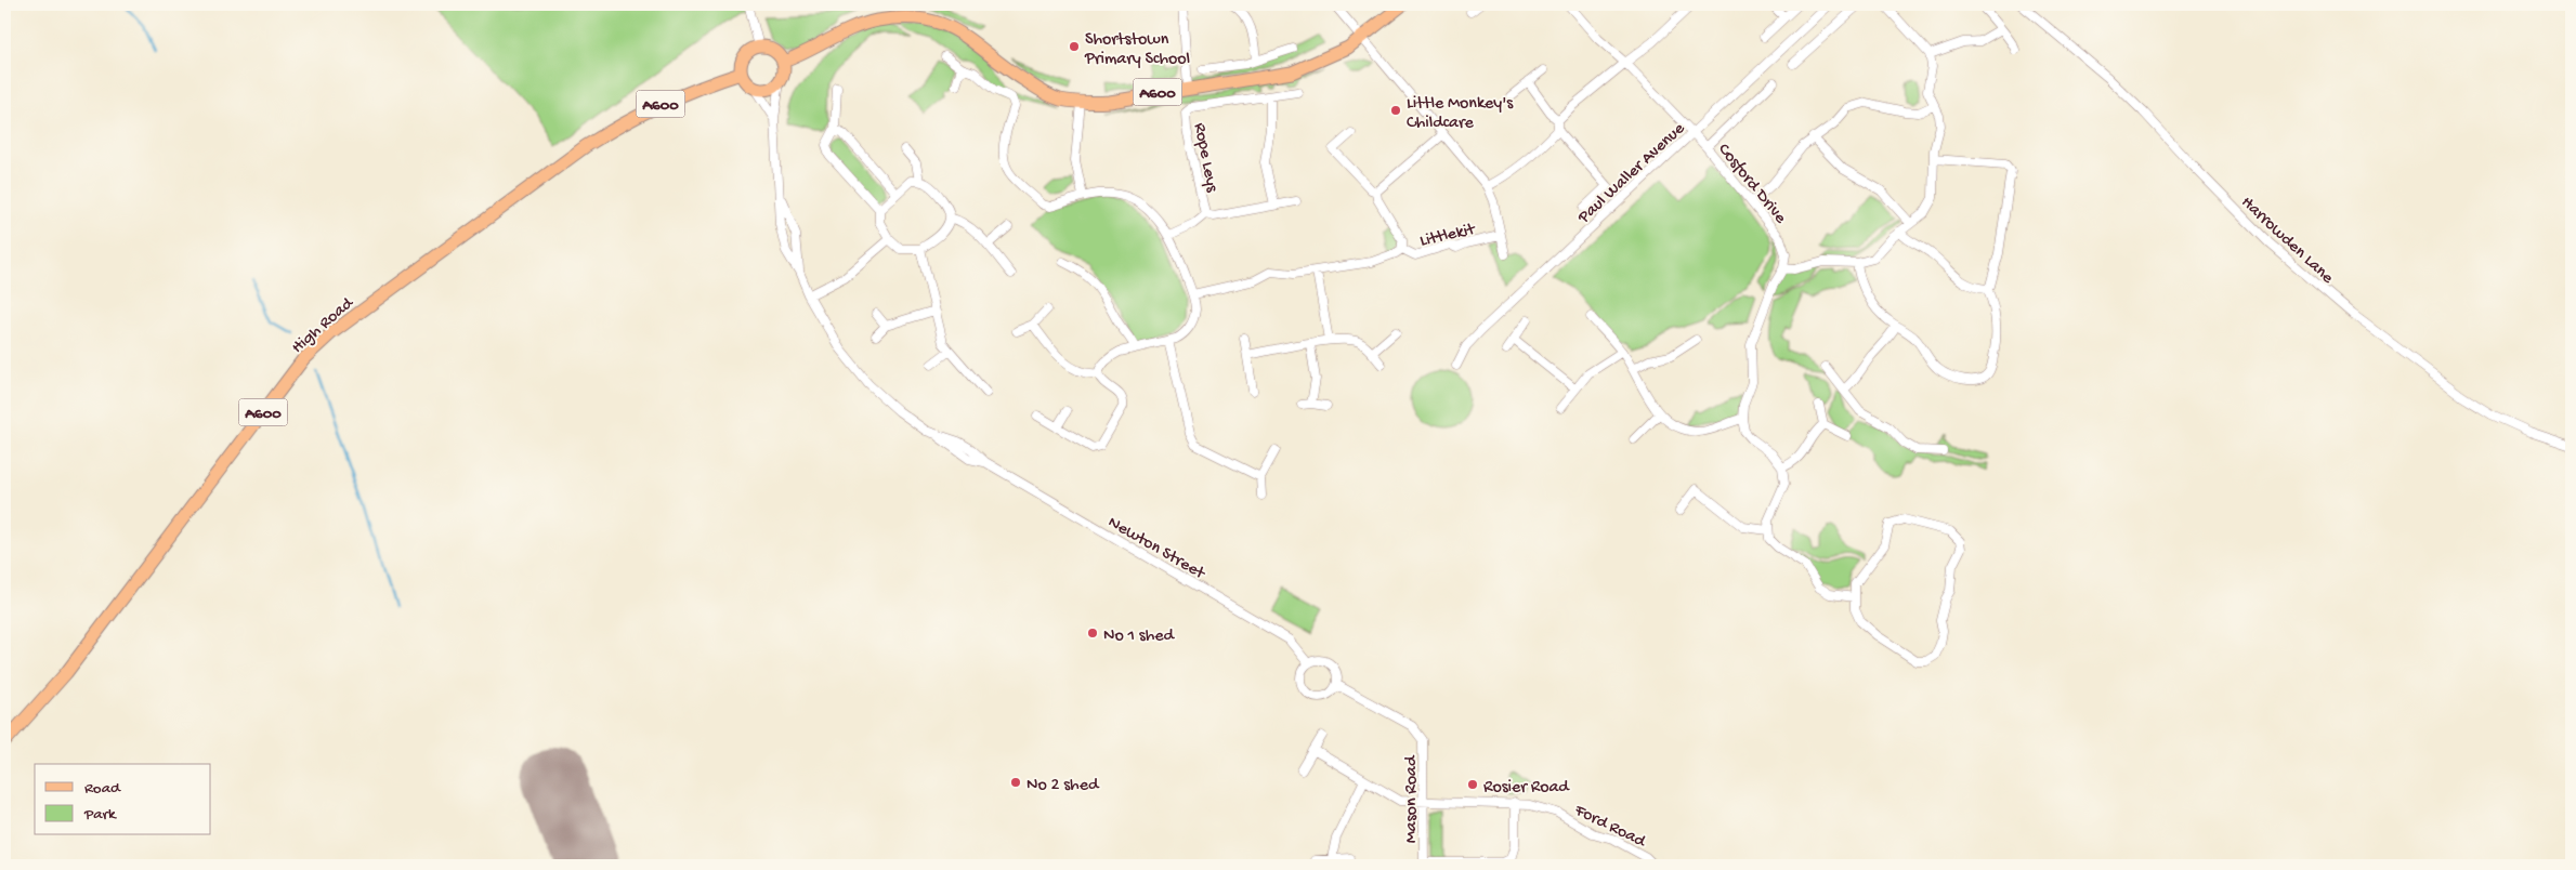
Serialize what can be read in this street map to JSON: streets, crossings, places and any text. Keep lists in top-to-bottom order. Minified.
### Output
{"streets":{"main road":["A600","High Road"],"street":["Rope Leys","Paul Waller Avenue","Cosford Drive","Littlekit","Harrowden Lane","Newton Street","Mason Road","Ford Road"]},"crossings":[["A600","High Road"],["A600","Newton Street"],["Paul Waller Avenue","Cosford Drive"],["High Road","Newton Street"],["Newton Street","Mason Road"],["Mason Road","Ford Road"]],"places":["Shortstown Primary School","Little Monkey's Childcare","No 1 shed","No 2 shed","Rosier Road"],"legend":["Road","Park"]}
